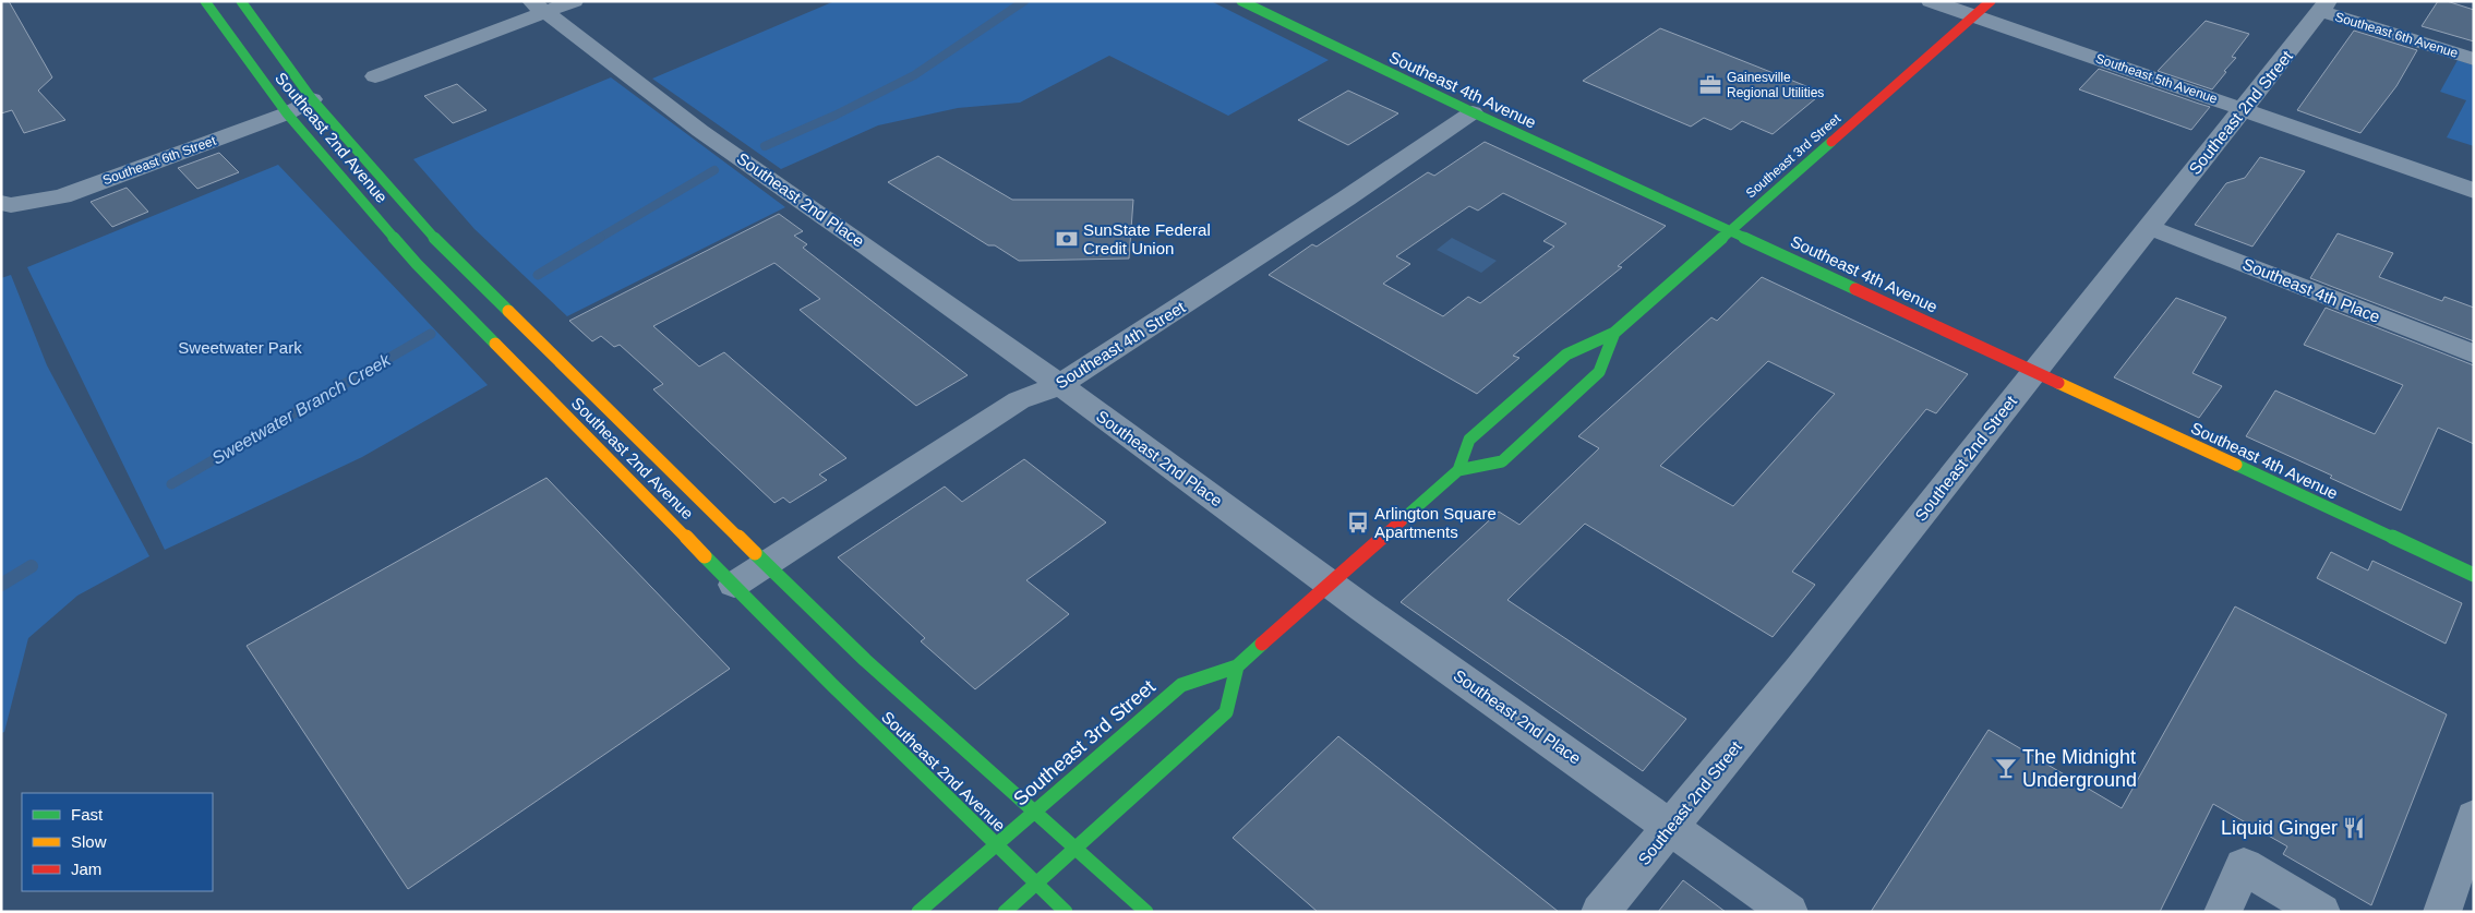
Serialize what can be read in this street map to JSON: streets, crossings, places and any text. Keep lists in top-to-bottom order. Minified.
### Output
{"streets":{"street":["Southeast 6th Avenue","Southeast 5th Avenue","Southeast 4th Avenue","Southeast 2nd Street","Southeast 2nd Avenue","Southeast 3rd Street","Southeast 6th Street","Southeast 2nd Place","Southeast 4th Place","Southeast 4th Street"]},"crossings":[["Southeast 6th Avenue","Southeast 2nd Street"],["Southeast 5th Avenue","Southeast 2nd Street"],["Southeast 5th Avenue","Southeast 3rd Street"],["Southeast 4th Avenue","Southeast 2nd Street"],["Southeast 4th Avenue","Southeast 3rd Street"],["Southeast 4th Avenue","Southeast 4th Street"],["Southeast 2nd Street","Southeast 2nd Place"],["Southeast 2nd Street","Southeast 4th Place"],["Southeast 2nd Avenue","Southeast 3rd Street"],["Southeast 2nd Avenue","Southeast 6th Street"],["Southeast 2nd Avenue","Southeast 4th Street"],["Southeast 3rd Street","Southeast 2nd Place"],["Southeast 2nd Place","Southeast 4th Street"]],"water":["Sweetwater Branch Creek"],"parks":["Sweetwater Park"],"places":{"office":["Gainesville Regional Utilities"],"bank":["SunState Federal Credit Union"],"bus stop":["Arlington Square Apartments"],"bar":["The Midnight Underground"],"restaurant":["Liquid Ginger"]},"legend":["Fast","Slow","Jam"]}
